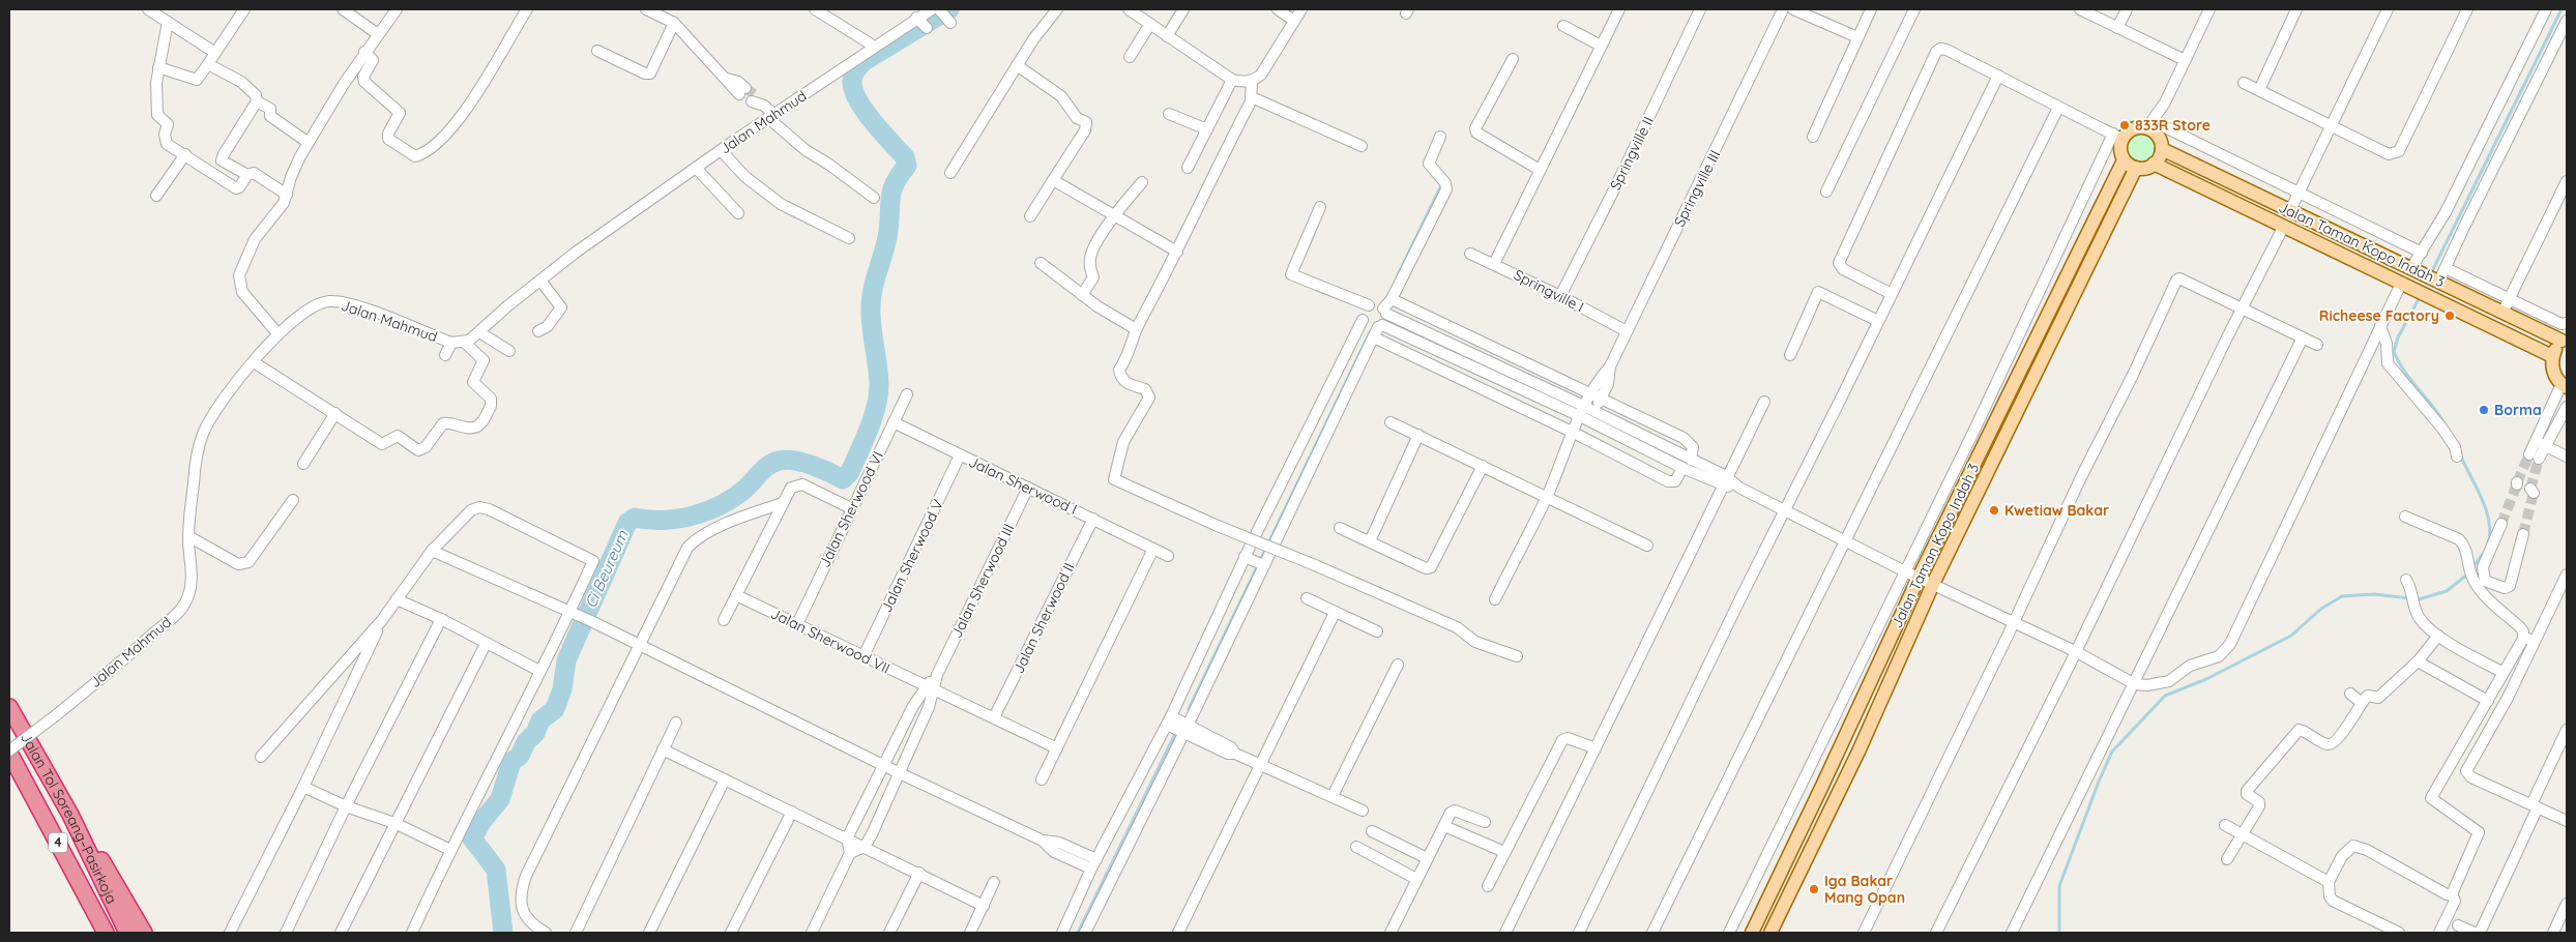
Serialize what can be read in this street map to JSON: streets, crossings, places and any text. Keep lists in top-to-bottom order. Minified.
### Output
{"streets":{"highway":["Jalan Tol Soreang–Pasirkoja","4"],"main road":["Jalan Taman Kopo Indah 3"],"street":["Jalan Mahmud","Springville II","Springville III","Springville I","Jalan Sherwood I","Jalan Sherwood VI","Jalan Sherwood V","Jalan Sherwood III","Jalan Sherwood II","Jalan Sherwood VII"]},"crossings":[["Jalan Mahmud","Jalan Tol Soreang–Pasirkoja"],["Springville II","Springville I"],["Springville III","Springville I"],["Jalan Sherwood I","Jalan Sherwood VI"],["Jalan Sherwood I","Jalan Sherwood V"],["Jalan Sherwood I","Jalan Sherwood III"],["Jalan Sherwood I","Jalan Sherwood II"],["Jalan Sherwood VI","Jalan Sherwood VII"],["Jalan Sherwood V","Jalan Sherwood VII"],["Jalan Sherwood III","Jalan Sherwood VII"]],"water":["Ci Beureum"],"places":["833R Store","Richeese Factory","Borma","Kwetiaw Bakar","Iga Bakar Mang Opan"]}
